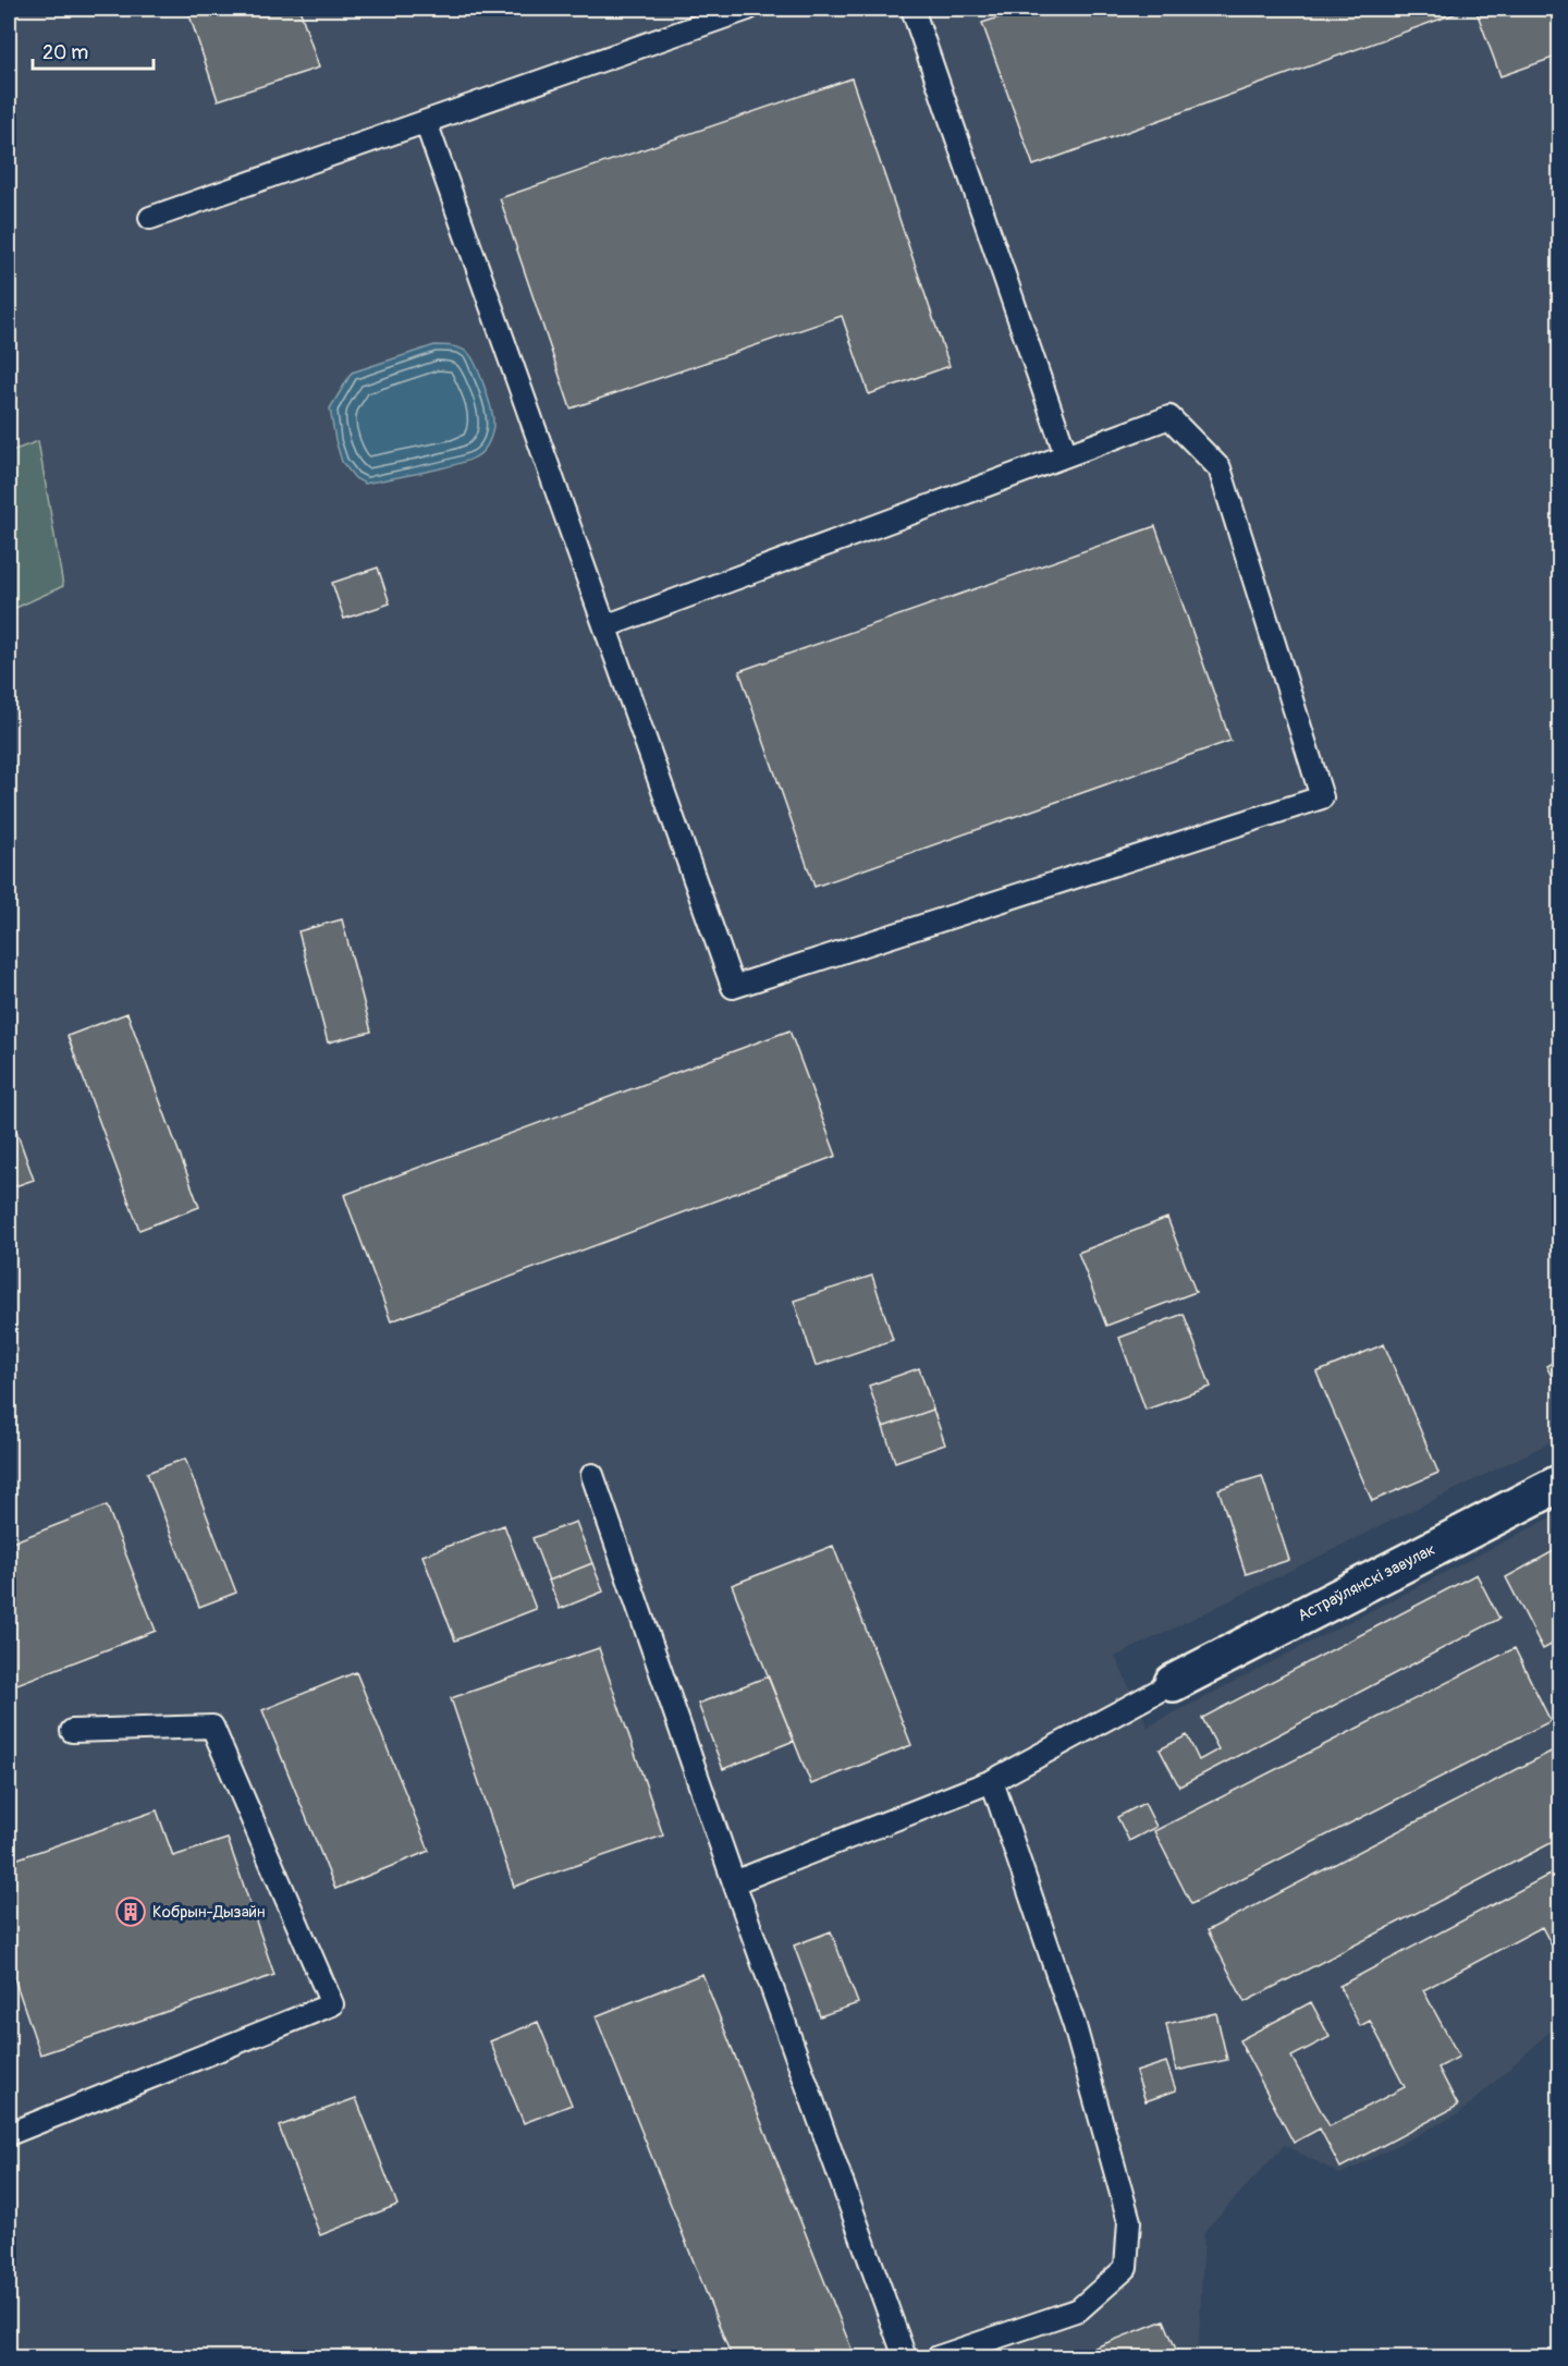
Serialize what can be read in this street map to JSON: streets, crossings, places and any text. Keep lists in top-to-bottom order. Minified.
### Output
{"streets":{"street":["Астраўлянскі завулак"]},"places":{"building":["Кобрын-Дызайн"]},"scale_bar":"20 m"}
